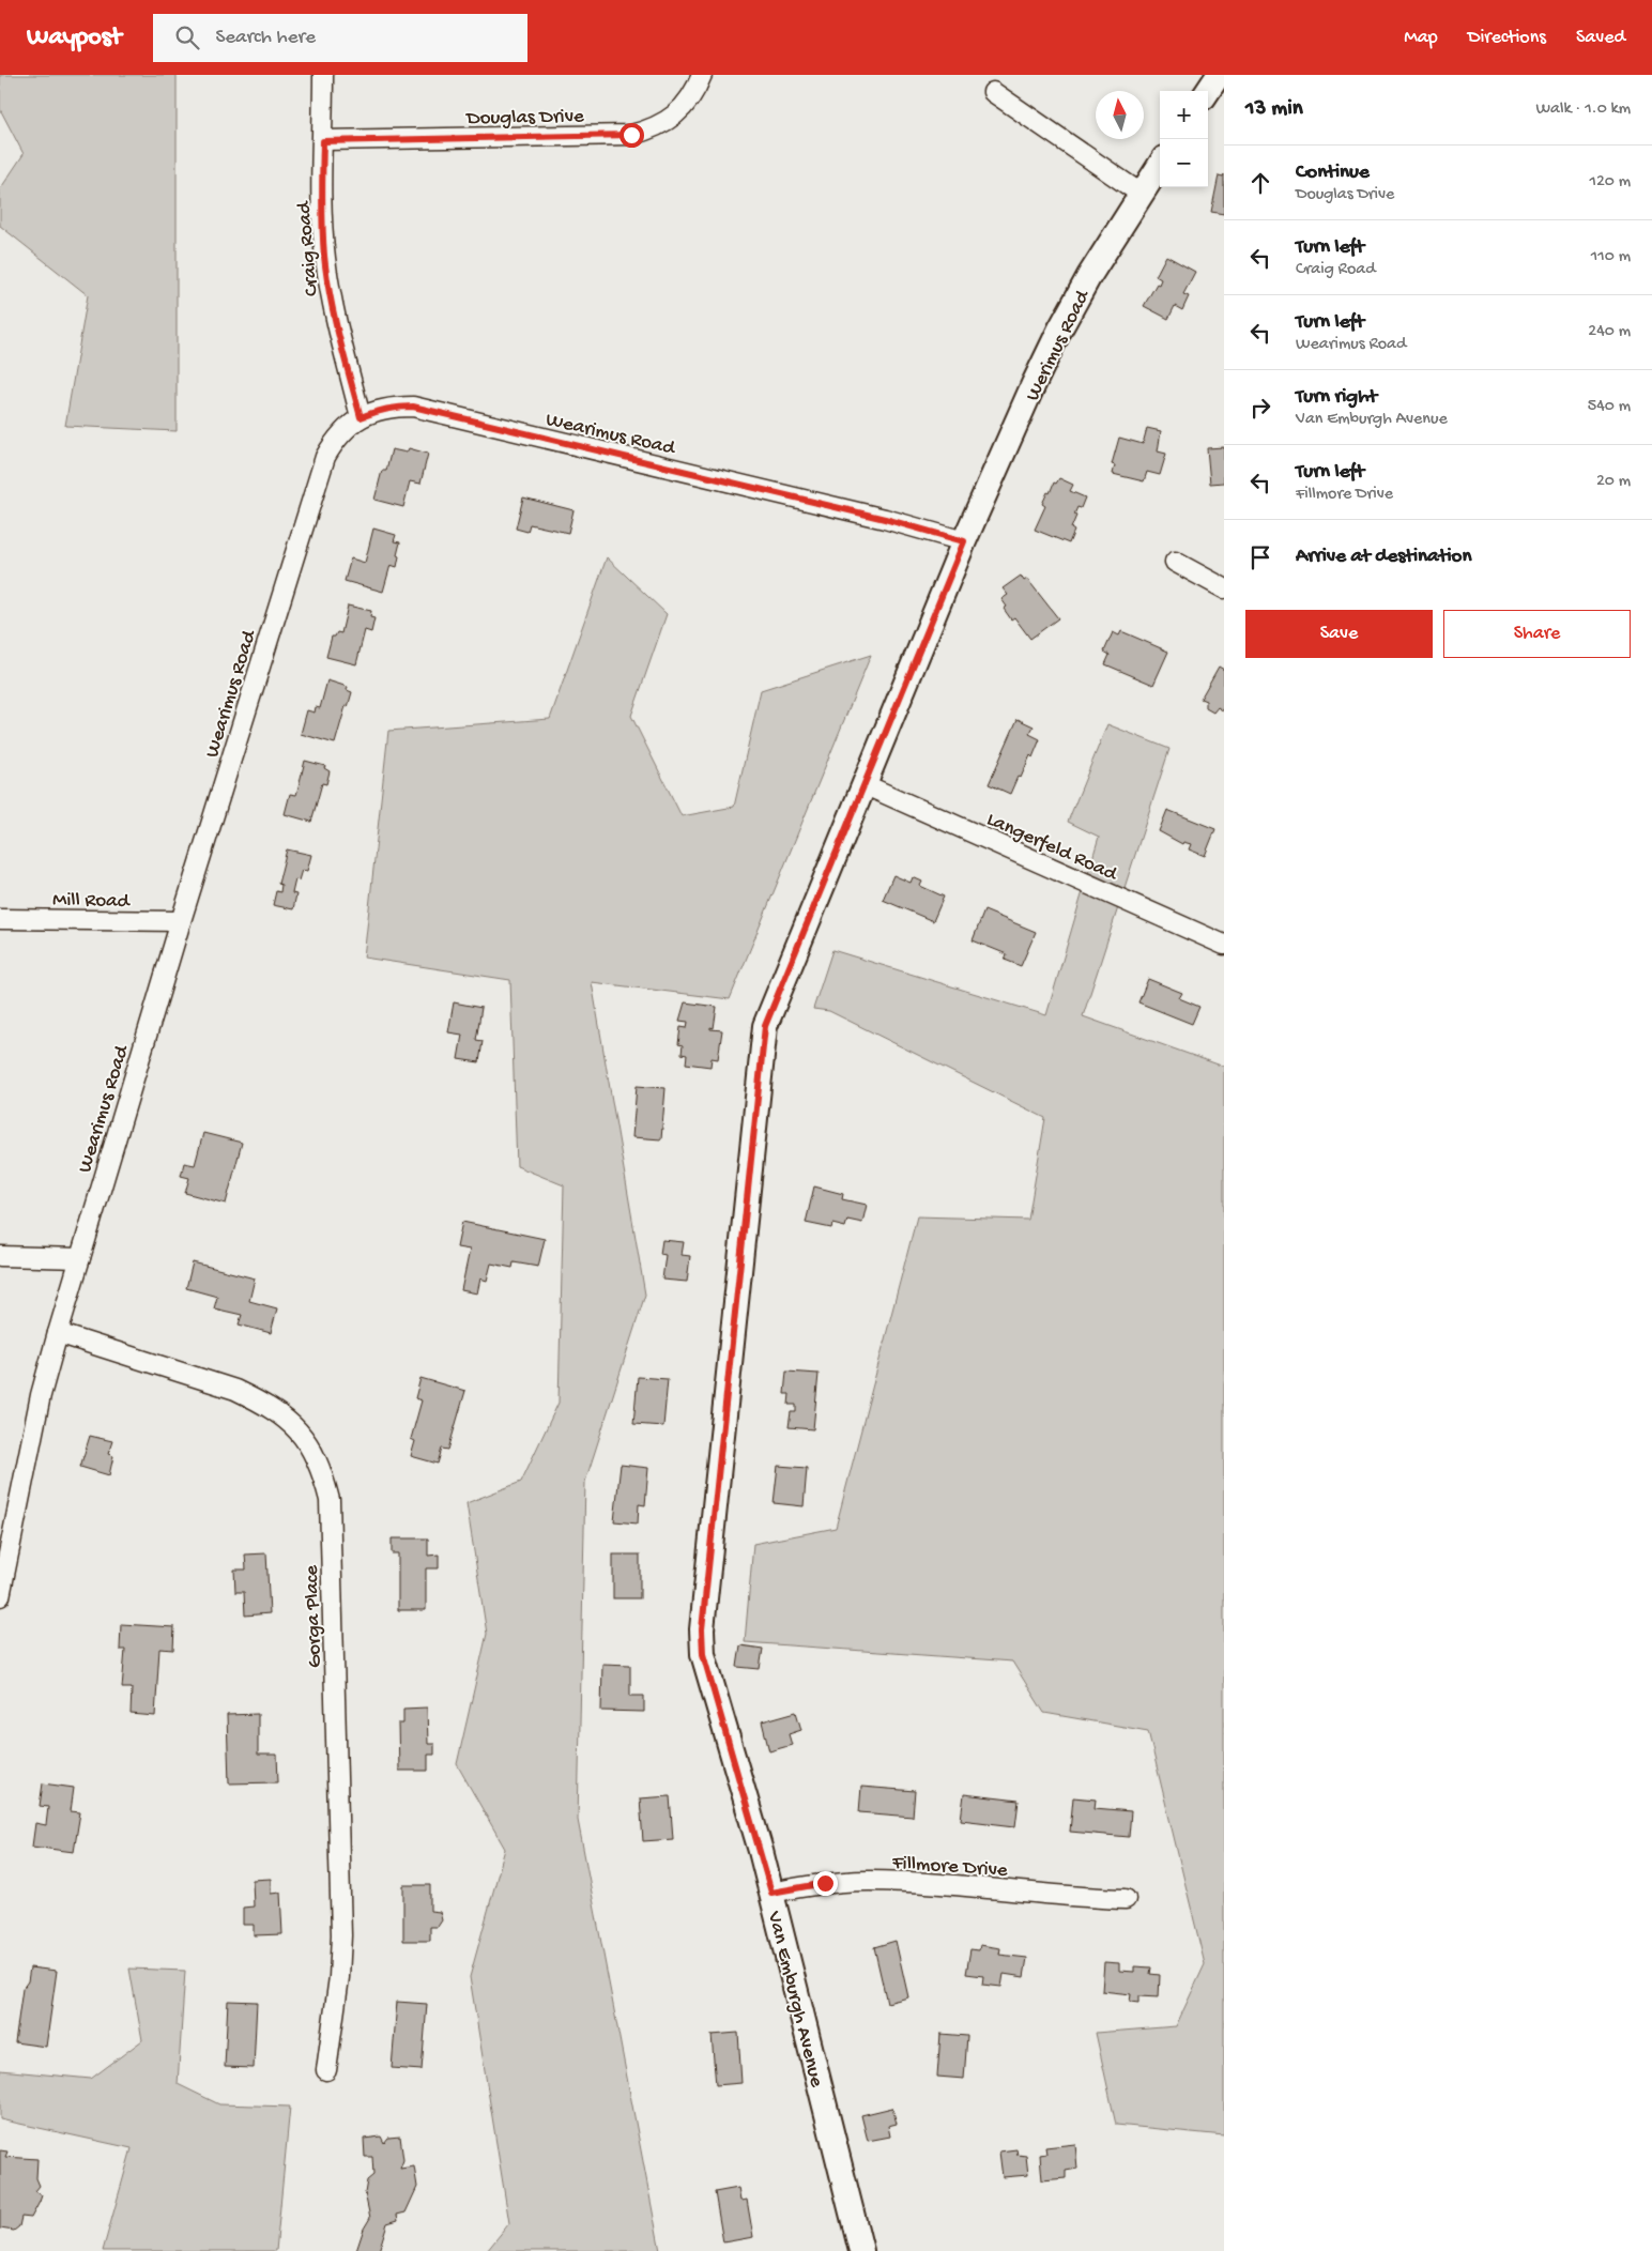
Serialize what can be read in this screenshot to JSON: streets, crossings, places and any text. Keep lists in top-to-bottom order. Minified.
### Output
{"streets":{"main road":["Werimus Road","Van Emburgh Avenue"],"street":["Douglas Drive","Craig Road","Wearimus Road","Langerfeld Road","Mill Road","Gorga Place","Fillmore Drive"]},"crossings":[["Douglas Drive","Craig Road"],["Craig Road","Wearimus Road"],["Werimus Road","Wearimus Road"],["Werimus Road","Van Emburgh Avenue"],["Wearimus Road","Mill Road"],["Wearimus Road","Gorga Place"],["Wearimus Road","Van Emburgh Avenue"],["Langerfeld Road","Van Emburgh Avenue"],["Fillmore Drive","Van Emburgh Avenue"]],"north":"top","page":{"header":"Waypost","search":"Search here","nav":["Map","Directions","Saved"],"heading":["13 min","Walk · 1.0 km"],"map_buttons":["+","−"],"list":[["Continue","Douglas Drive","120 m"],["Turn left","Craig Road","110 m"],["Turn left","Wearimus Road","240 m"],["Turn right","Van Emburgh Avenue","540 m"],["Turn left","Fillmore Drive","20 m"],"Arrive at destination"],"buttons":["Save","Share"]}}
